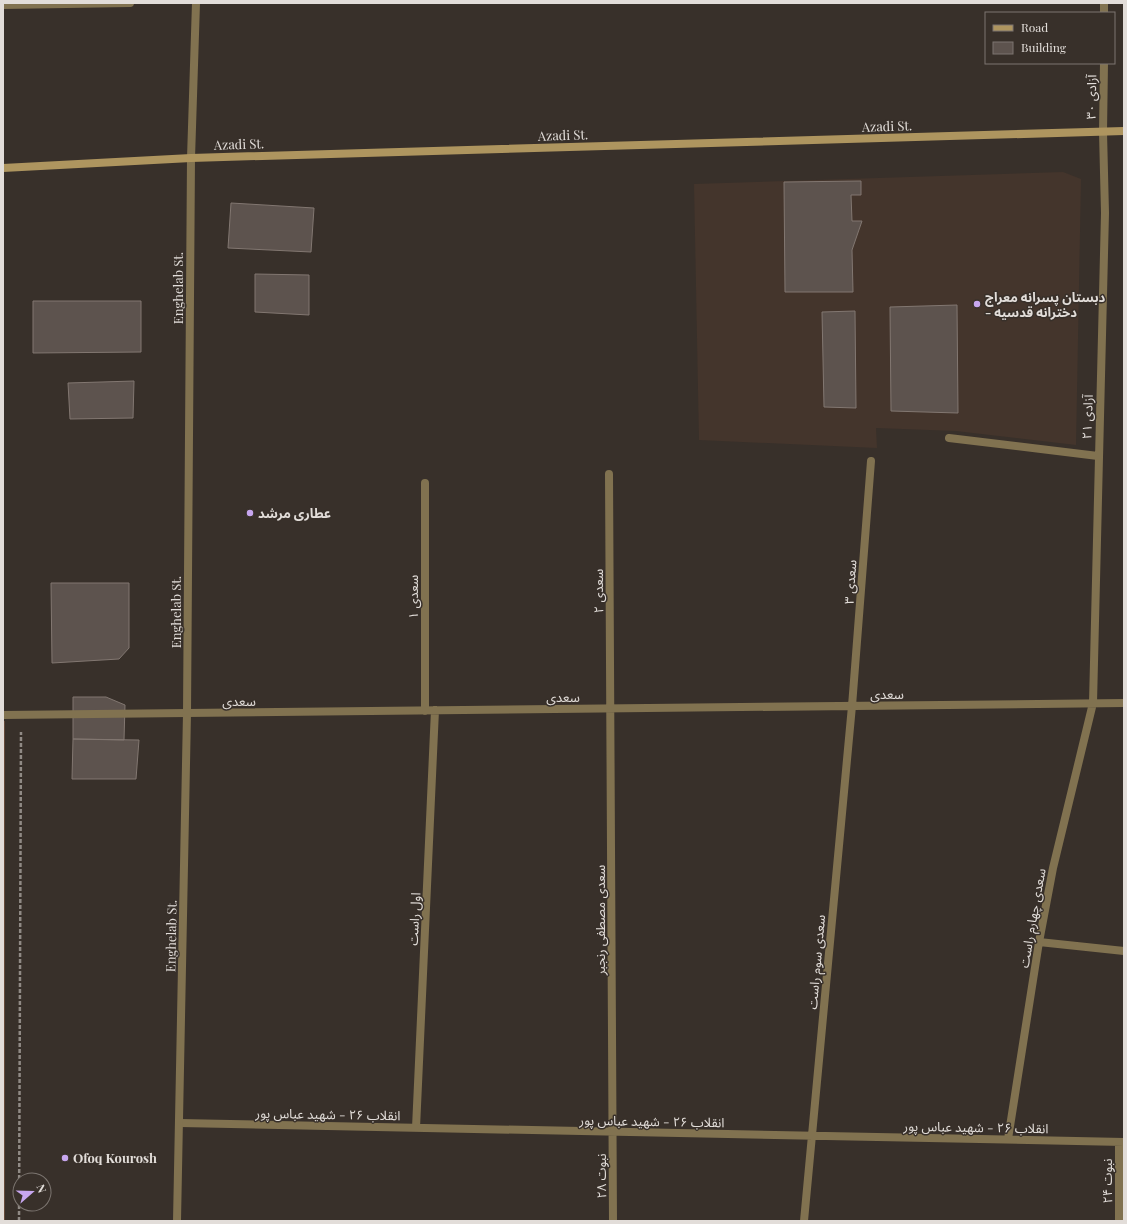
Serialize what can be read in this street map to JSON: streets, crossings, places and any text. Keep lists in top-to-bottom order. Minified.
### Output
{"streets":{"main road":["Azadi St."],"street":["آزادی ۳۰","Enghelab St.","آزادی ۲۱","سعدی ۳","سعدی ۲","سعدی ۱","سعدی","سعدی چهارم راست","اول راست","سعدی مصطفی رنجبر","سعدی سوم راست","انقلاب ۲۶ - شهید عباس پور","نبوت ۲۸","نبوت ۲۴"]},"crossings":[["آزادی ۳۰","Azadi St."],["آزادی ۳۰","آزادی ۲۱"],["Azadi St.","Enghelab St."],["Azadi St.","آزادی ۲۱"],["Enghelab St.","سعدی"],["Enghelab St.","انقلاب ۲۶ - شهید عباس پور"],["آزادی ۲۱","سعدی"],["آزادی ۲۱","سعدی چهارم راست"],["سعدی ۳","سعدی"],["سعدی ۳","سعدی سوم راست"],["سعدی ۲","سعدی"],["سعدی ۲","سعدی مصطفی رنجبر"],["سعدی ۱","سعدی"],["سعدی","سعدی چهارم راست"],["سعدی","اول راست"],["سعدی","سعدی مصطفی رنجبر"],["سعدی","سعدی سوم راست"],["سعدی چهارم راست","انقلاب ۲۶ - شهید عباس پور"],["اول راست","انقلاب ۲۶ - شهید عباس پور"],["سعدی مصطفی رنجبر","انقلاب ۲۶ - شهید عباس پور"],["سعدی مصطفی رنجبر","نبوت ۲۸"],["سعدی سوم راست","انقلاب ۲۶ - شهید عباس پور"],["انقلاب ۲۶ - شهید عباس پور","نبوت ۲۸"],["انقلاب ۲۶ - شهید عباس پور","نبوت ۲۴"]],"places":["دبستان پسرانه معراج - دخترانه قدسیه","عطاری مرشد","Ofoq Kourosh"],"legend":["Road","Building"],"north":"right"}
